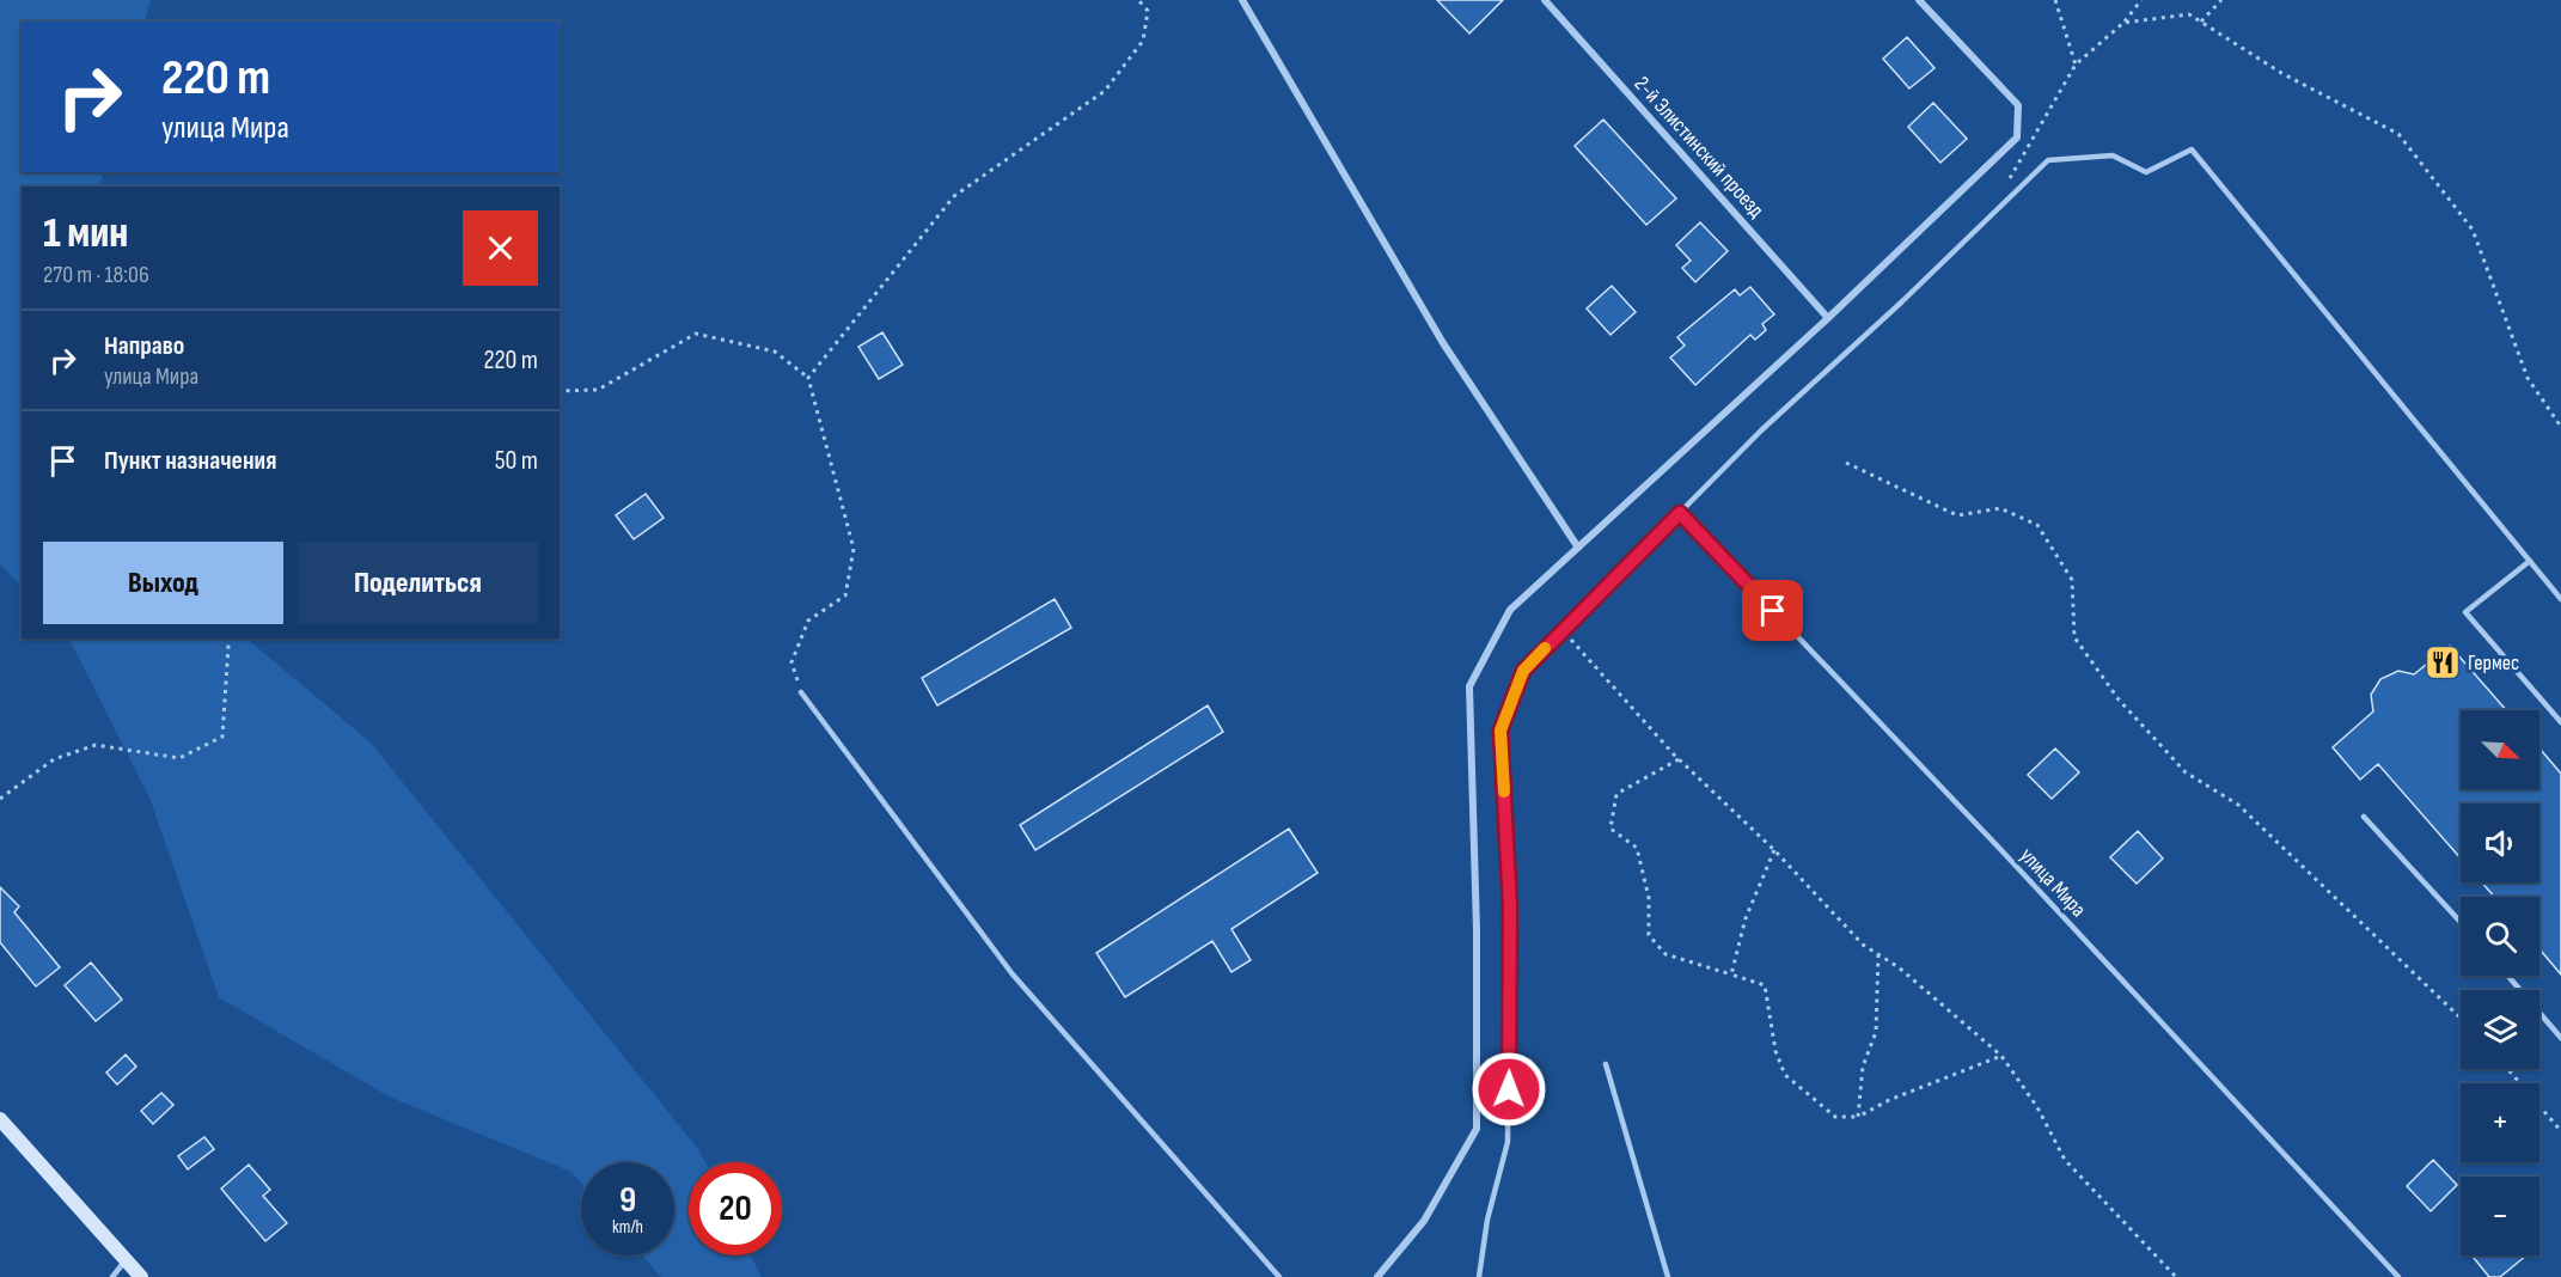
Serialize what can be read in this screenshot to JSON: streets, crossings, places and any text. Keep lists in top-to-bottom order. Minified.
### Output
{"streets":{"street":["2-й Элистинский проезд"],"lane":["улица Мира"]},"places":{"restaurant":["Гермес"]},"north":"bottom right","page":{"turn":["220 m","улица Мира"],"heading":["1 мин","270 m · 18:06"],"list":[{"name":"Направо","note":"улица Мира","value":"220 m"},{"name":"Пункт назначения","value":"50 m"}],"buttons":["Выход","Поделиться"],"map_buttons":["+","−"],"speed":"9 km/h","limit":"20"}}
